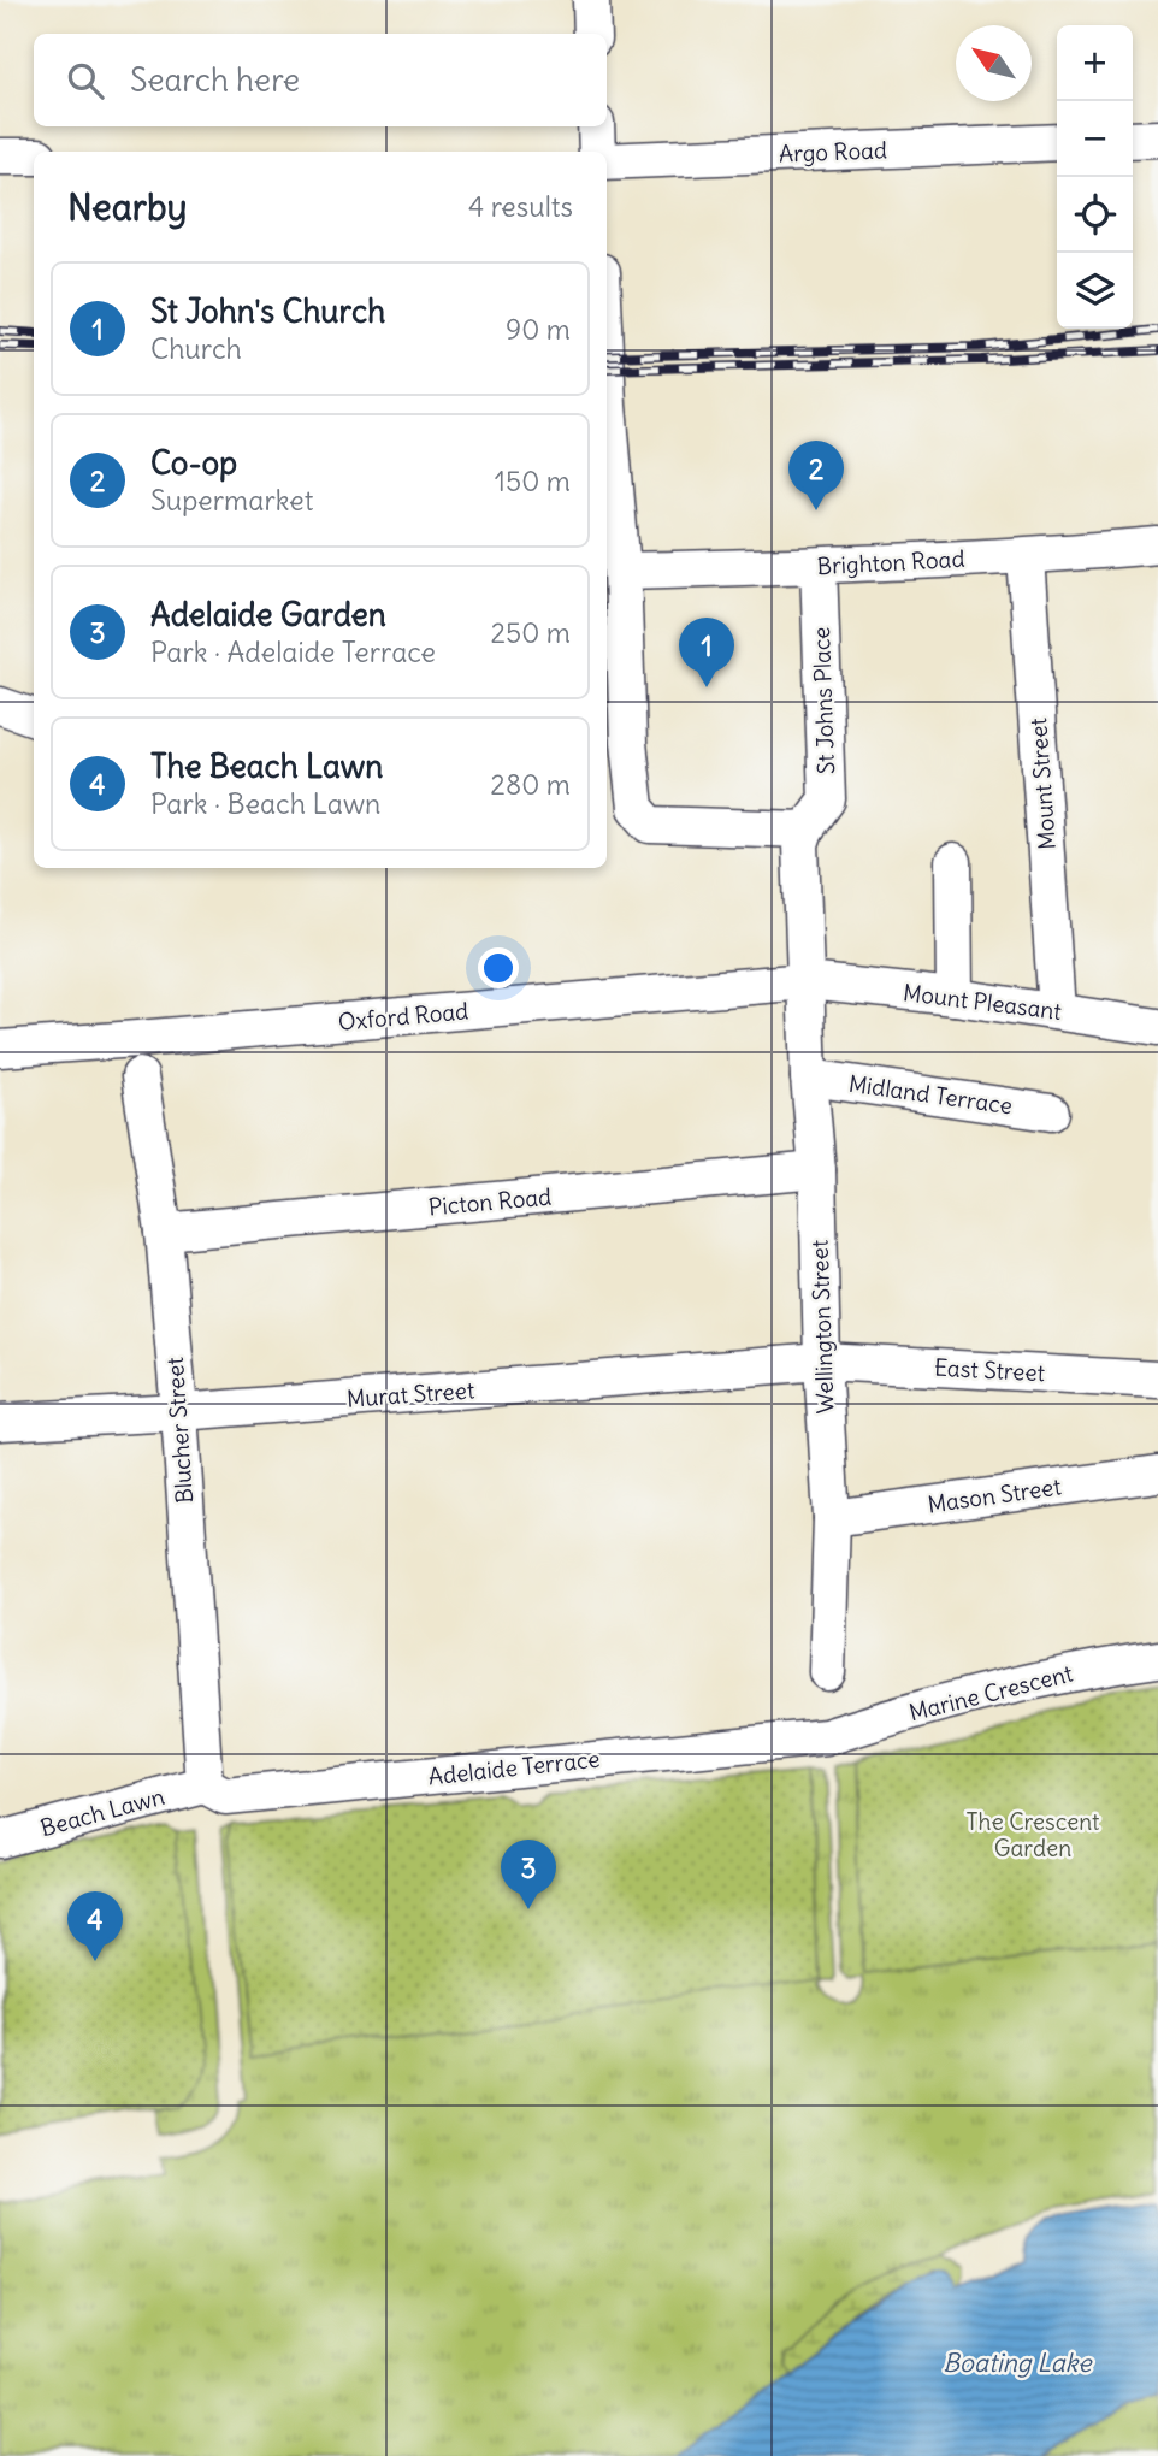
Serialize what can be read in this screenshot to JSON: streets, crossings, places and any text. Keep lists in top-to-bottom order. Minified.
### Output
{"streets":{"street":["Argo Road","Brighton Road","St Johns Place","Mount Street","Mount Pleasant","Oxford Road","Midland Terrace","Picton Road","Wellington Street","East Street","Murat Street","Blucher Street","Mason Street","Marine Crescent","Adelaide Terrace","Beach Lawn"]},"crossings":[["Brighton Road","St Johns Place"],["Brighton Road","Mount Street"],["St Johns Place","Wellington Street"],["Mount Street","Mount Pleasant"],["Mount Pleasant","Oxford Road"],["Mount Pleasant","Wellington Street"],["Oxford Road","Wellington Street"],["Midland Terrace","Wellington Street"],["Picton Road","Wellington Street"],["Picton Road","Blucher Street"],["Wellington Street","East Street"],["Wellington Street","Murat Street"],["Wellington Street","Mason Street"],["East Street","Murat Street"],["Murat Street","Blucher Street"],["Blucher Street","Adelaide Terrace"],["Blucher Street","Beach Lawn"],["Marine Crescent","Adelaide Terrace"],["Adelaide Terrace","Beach Lawn"]],"water":["Boating Lake"],"parks":["The Crescent Garden"],"north":"top left","page":{"map_buttons":["+","−"],"search":"Search here","heading":["Nearby","4 results"],"list":[{"mark":"1","name":"St John's Church","note":"Church","value":"90 m"},{"mark":"2","name":"Co-op","note":"Supermarket","value":"150 m"},{"mark":"3","name":"Adelaide Garden","note":"Park · Adelaide Terrace","value":"250 m"},{"mark":"4","name":"The Beach Lawn","note":"Park · Beach Lawn","value":"280 m"}],"pins":["2","1","3","4"]}}
